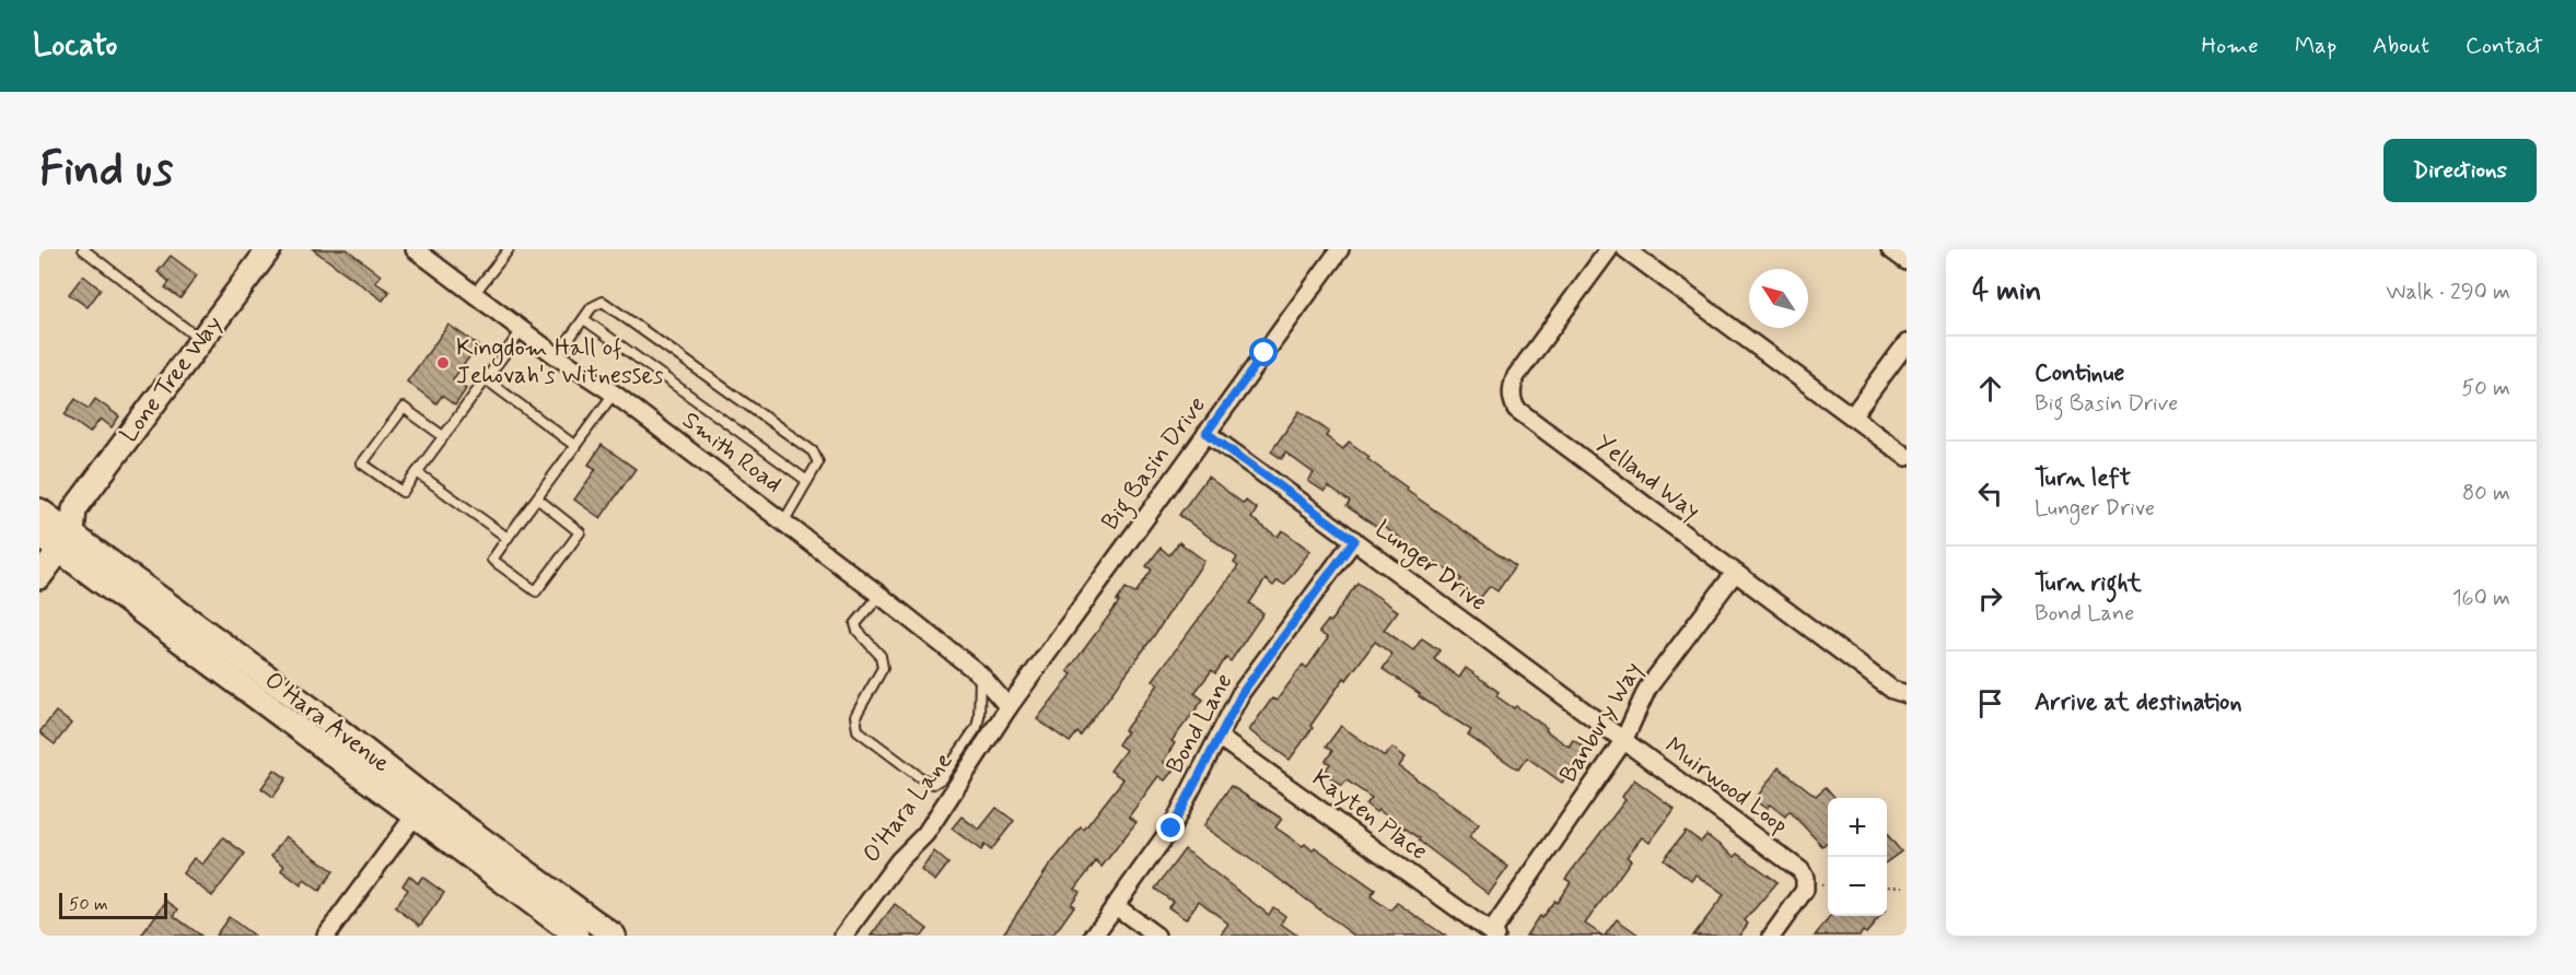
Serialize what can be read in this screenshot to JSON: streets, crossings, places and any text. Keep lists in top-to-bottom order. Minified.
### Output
{"streets":{"street":["Lone Tree Way","Smith Road","Big Basin Drive","Yelland Way","Lunger Drive","O'Hara Avenue","Banbury Way","Bond Lane","Muirwood Loop","O'Hara Lane","Kayten Place"]},"crossings":[["Smith Road","Big Basin Drive"],["Smith Road","O'Hara Lane"],["Big Basin Drive","Lunger Drive"],["Big Basin Drive","O'Hara Lane"],["Yelland Way","Banbury Way"],["Lunger Drive","Banbury Way"],["Lunger Drive","Bond Lane"],["Lunger Drive","Muirwood Loop"],["Banbury Way","Muirwood Loop"],["Banbury Way","Kayten Place"],["Bond Lane","Kayten Place"]],"places":["Kingdom Hall of Jehovah's Witnesses"],"scale_bar":"50 m","north":"top left","page":{"header":"Locato","nav":["Home","Map","About","Contact"],"buttons":"Directions","title":"Find us","heading":["4 min","Walk · 290 m"],"list":[["Continue","Big Basin Drive","50 m"],["Turn left","Lunger Drive","80 m"],["Turn right","Bond Lane","160 m"],"Arrive at destination"],"map_buttons":["+","−"],"scale":"50 m"}}
